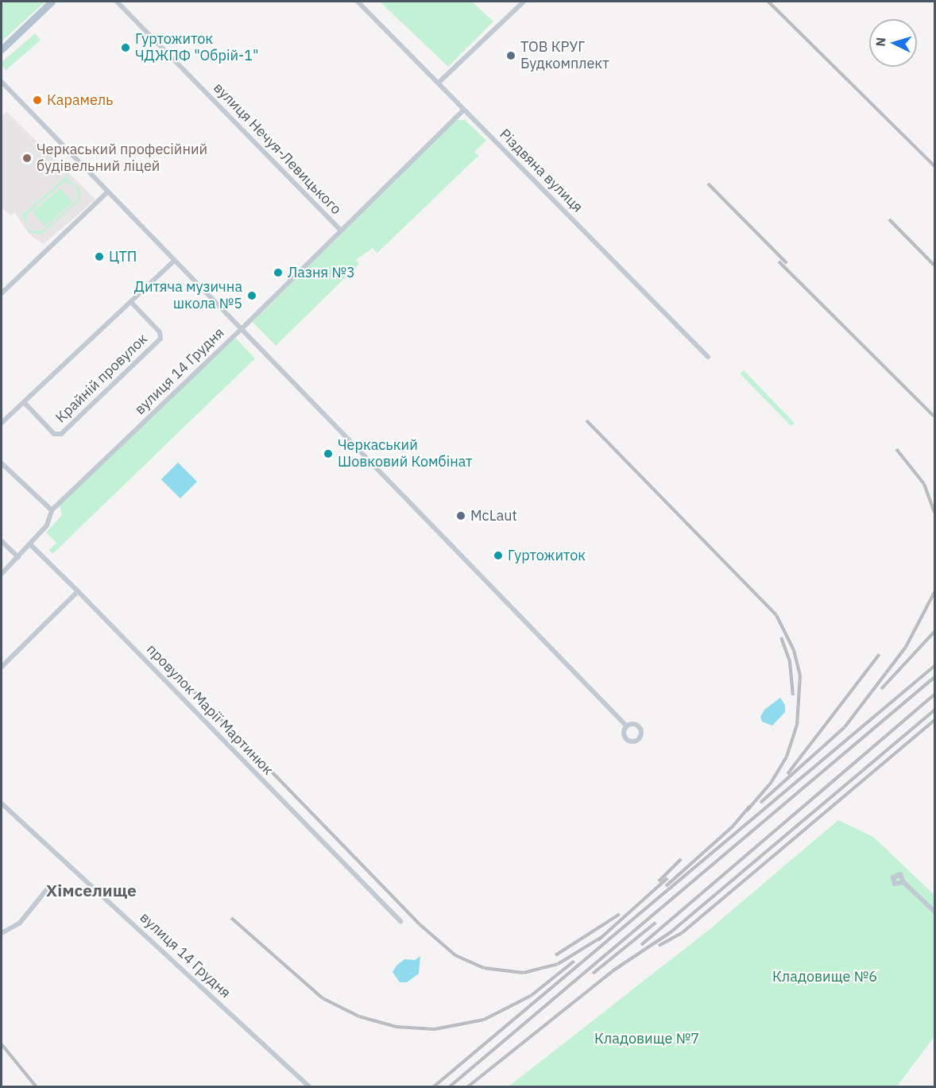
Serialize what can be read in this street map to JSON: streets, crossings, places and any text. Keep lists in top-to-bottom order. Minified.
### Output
{"streets":{"street":["вулиця Нечуя-Левицького","Різдвяна вулиця","вулиця 14 Грудня","Крайній провулок","провулок Марії Мартинюк"]},"crossings":[["вулиця Нечуя-Левицького","вулиця 14 Грудня"],["Різдвяна вулиця","вулиця 14 Грудня"],["вулиця 14 Грудня","провулок Марії Мартинюк"]],"districts":["Хімселище"],"parks":["Кладовище №6","Кладовище №7"],"places":["Гуртожиток ЧДЖПФ \"Обрій-1\"","ТОВ КРУГ Будкомплект","Карамель","Черкаський професійний будівельний ліцей","ЦТП","Лазня №3","Дитяча музична школа №5","Черкаський Шовковий Комбінат","McLaut","Гуртожиток"],"north":"left"}
